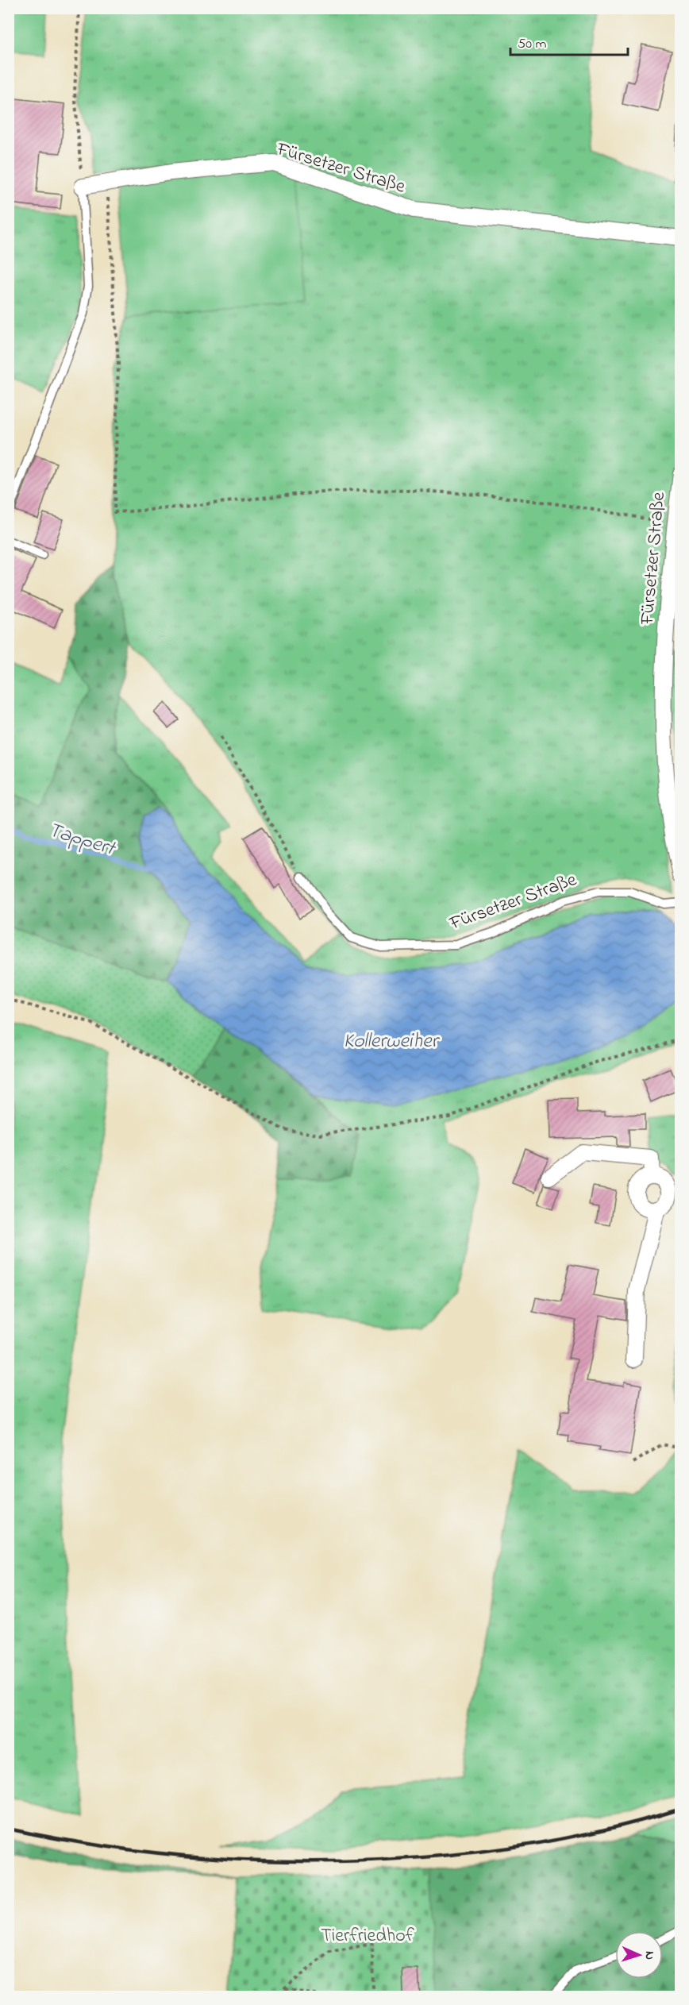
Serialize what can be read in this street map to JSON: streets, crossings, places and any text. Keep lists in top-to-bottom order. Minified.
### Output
{"streets":{"street":["Fürsetzer Straße"]},"water":["Tappert","Kollerweiher"],"parks":["Tierfriedhof"],"scale_bar":"50 m","north":"right"}
